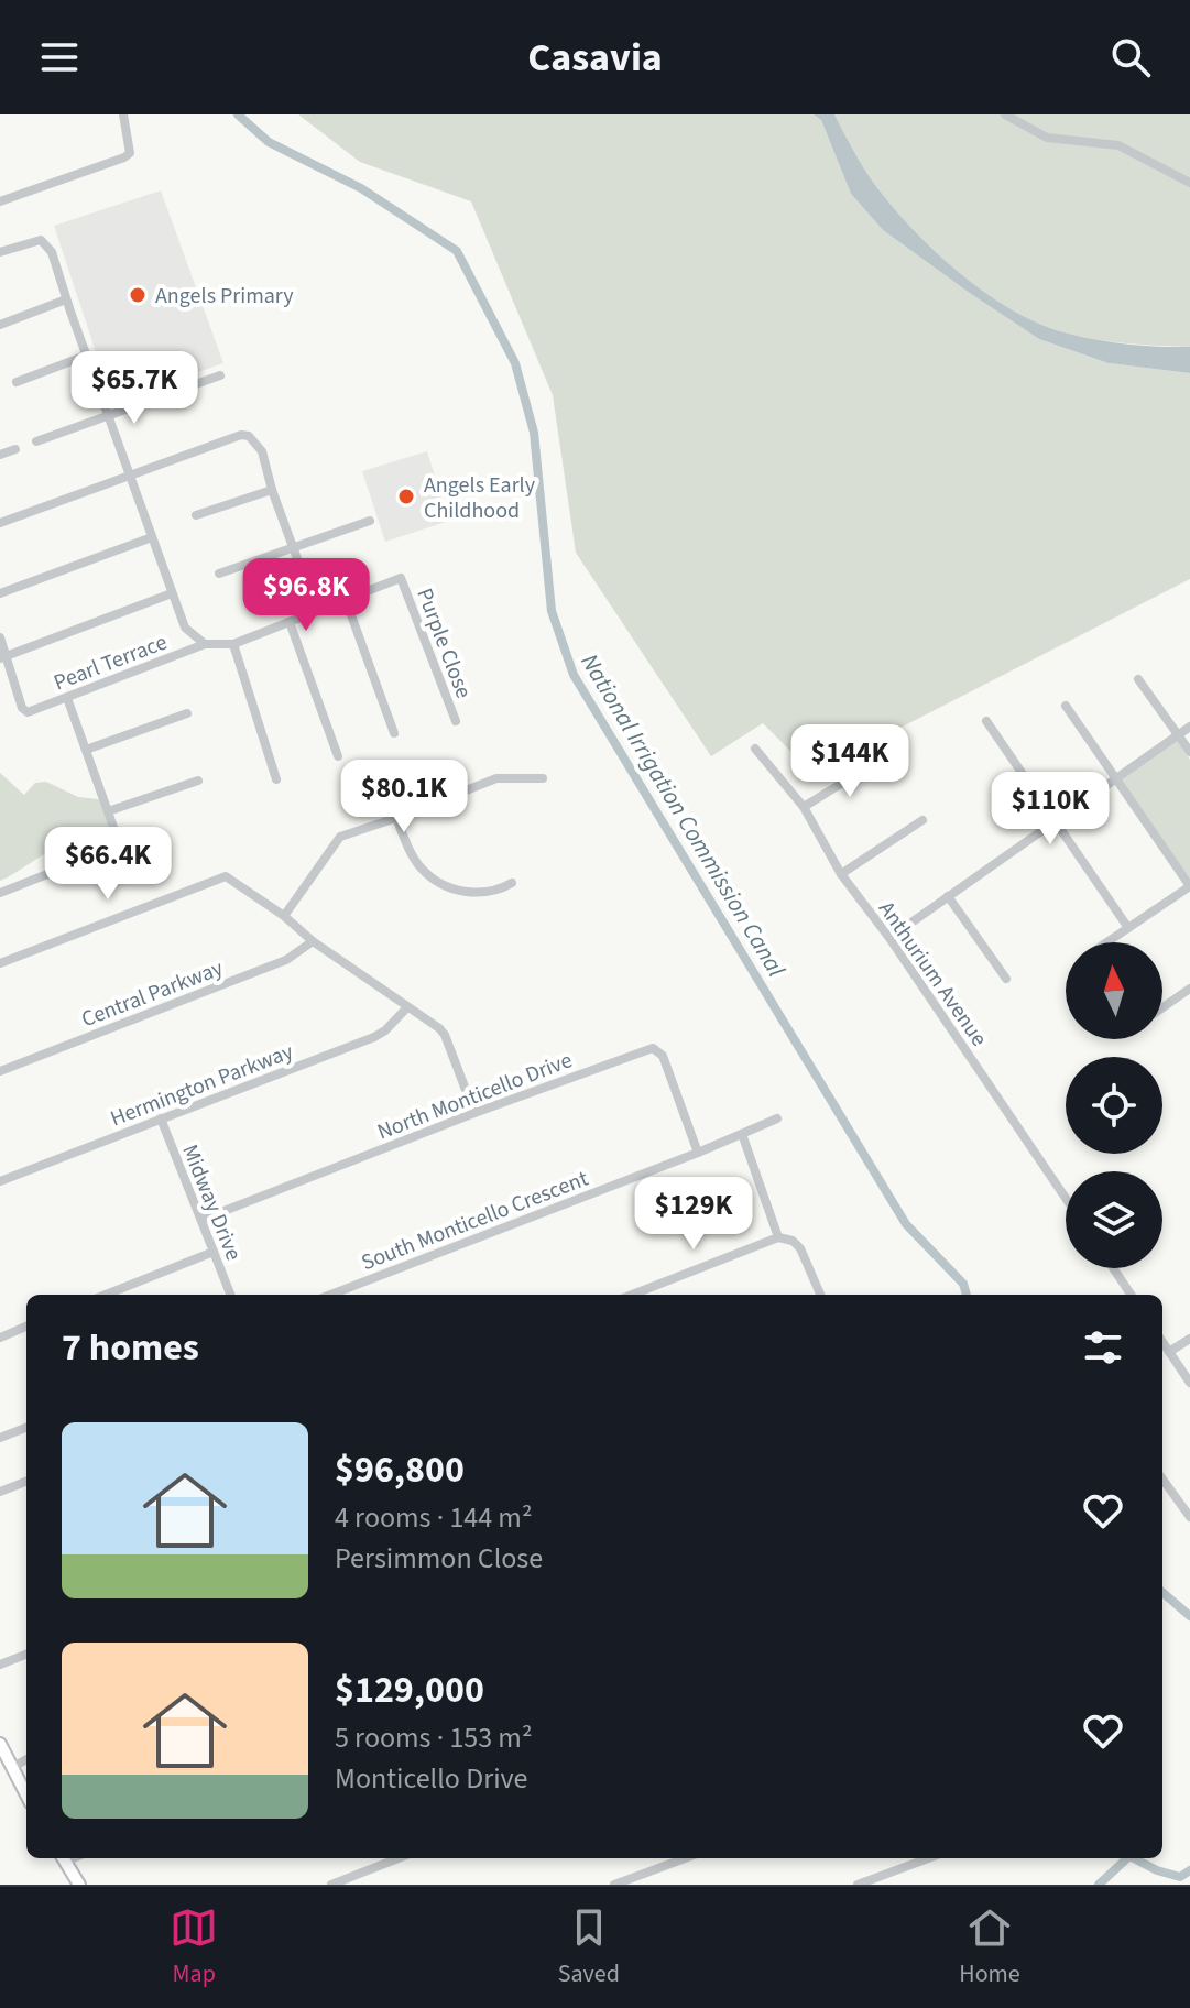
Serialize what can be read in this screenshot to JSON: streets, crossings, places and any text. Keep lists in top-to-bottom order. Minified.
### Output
{"streets":{"street":["Purple Close","Pearl Terrace","Anthurium Avenue","Central Parkway","Hermington Parkway","North Monticello Drive","Midway Drive","South Monticello Crescent"]},"crossings":[["Hermington Parkway","Midway Drive"],["North Monticello Drive","Midway Drive"],["North Monticello Drive","South Monticello Crescent"]],"water":["National Irrigation Commission Canal"],"places":["Angels Primary","Angels Early Childhood"],"north":"top","page":{"header":"Casavia","price":["$65.7K","$96.8K","$144K","$80.1K","$110K","$66.4K","$129K"],"heading":"7 homes","list":[{"name":"$96,800","note":"4 rooms · 144 m² · Persimmon Close"},{"name":"$129,000","note":"5 rooms · 153 m² · Monticello Drive"}],"tabs":["Map","Saved","Home"]}}
